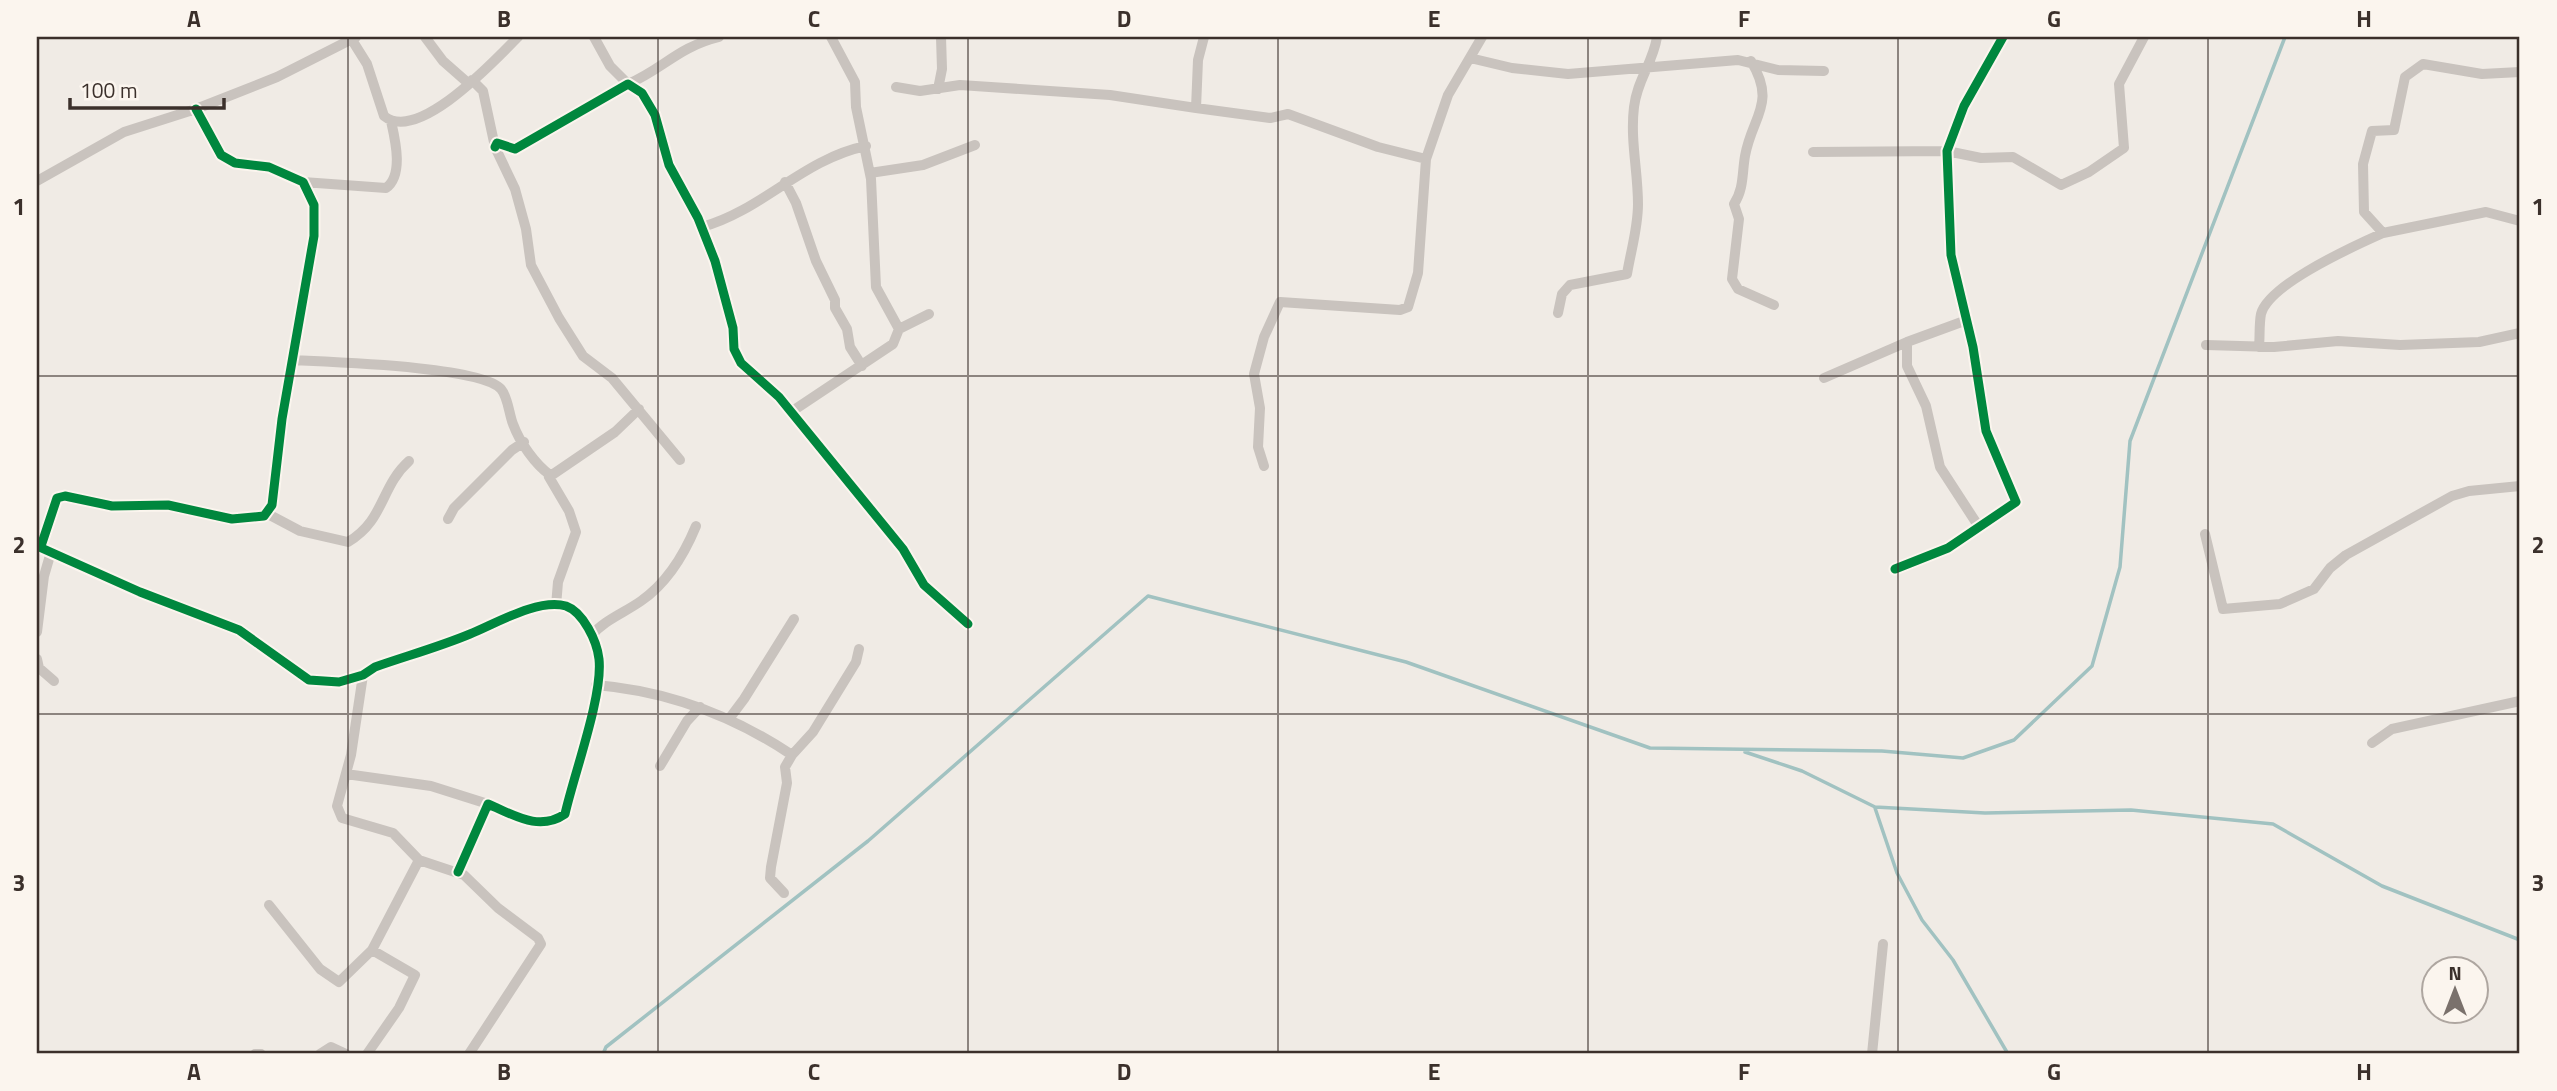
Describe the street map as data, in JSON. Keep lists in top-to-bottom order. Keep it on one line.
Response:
{"scale_bar":"100 m","north":"top","grid":{"columns":["A","B","C","D","E","F","G","H"],"rows":["1","2","3"]}}
